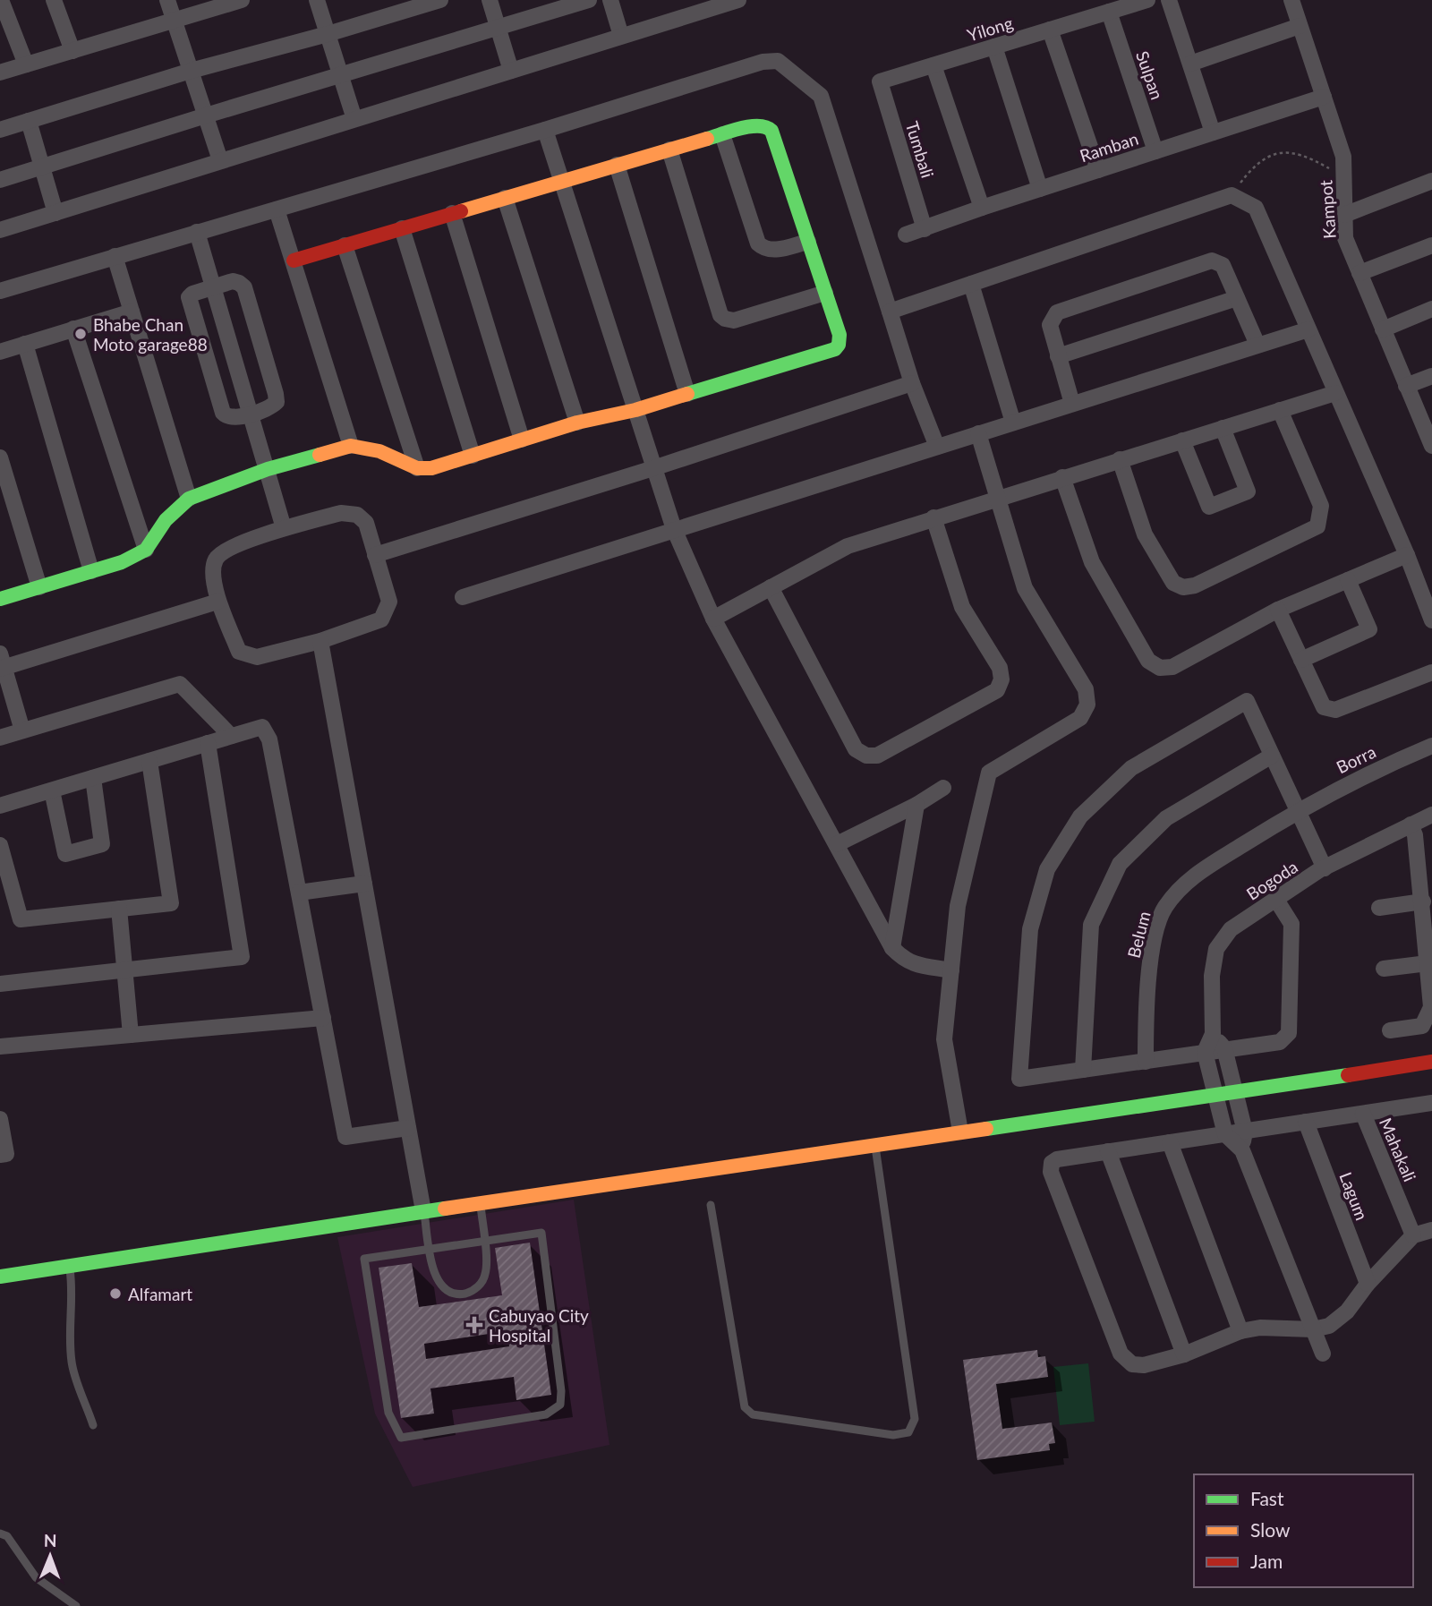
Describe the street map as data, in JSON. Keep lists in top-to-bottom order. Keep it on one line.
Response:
{"streets":{"street":["Yilong","Sulpan","Ramban","Tumbali","Kampot","Borra","Bogoda","Belum","Mahakali","Lagum"]},"crossings":[["Yilong","Sulpan"],["Yilong","Tumbali"],["Sulpan","Ramban"],["Ramban","Tumbali"],["Ramban","Kampot"],["Borra","Belum"]],"places":{"other":["Bhabe Chan Moto garage88","Alfamart"],"health":["Cabuyao City Hospital"]},"legend":["Fast","Slow","Jam"],"north":"top"}
